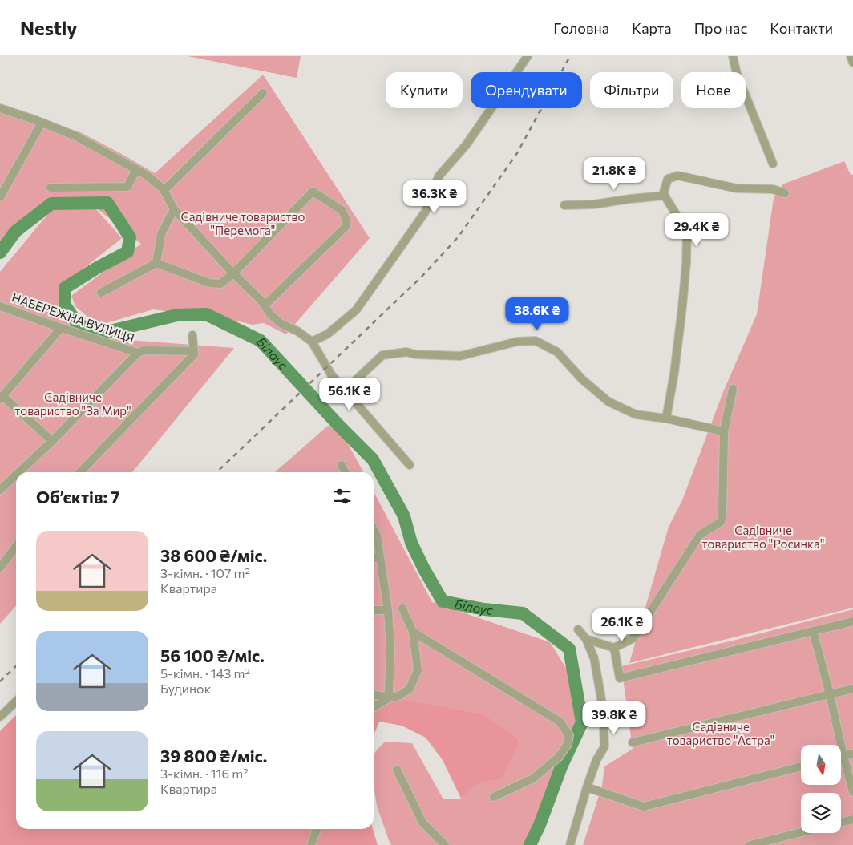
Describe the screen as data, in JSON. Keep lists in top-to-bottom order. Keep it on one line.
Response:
{"streets":{"street":["НАБЕРЕЖНА ВУЛИЦЯ"]},"water":["Білоус"],"parks":["Садівниче товариство \"Перемога\"","Садівниче товариство \"За Мир\"","Садівниче товариство \"Росинка\"","Садівниче товариство \"Астра\""],"north":"bottom","page":{"header":"Nestly","nav":["Головна","Карта","Про нас","Контакти"],"chip":["Купити","Орендувати","Фільтри","Нове"],"price":["21.8K ₴","36.3K ₴","29.4K ₴","38.6K ₴","56.1K ₴","26.1K ₴","39.8K ₴"],"heading":"Об’єктів: 7","list":[{"name":"38 600 ₴/міс.","note":"3-кімн. · 107 m² · Квартира"},{"name":"56 100 ₴/міс.","note":"5-кімн. · 143 m² · Будинок"},{"name":"39 800 ₴/міс.","note":"3-кімн. · 116 m² · Квартира"}]}}
